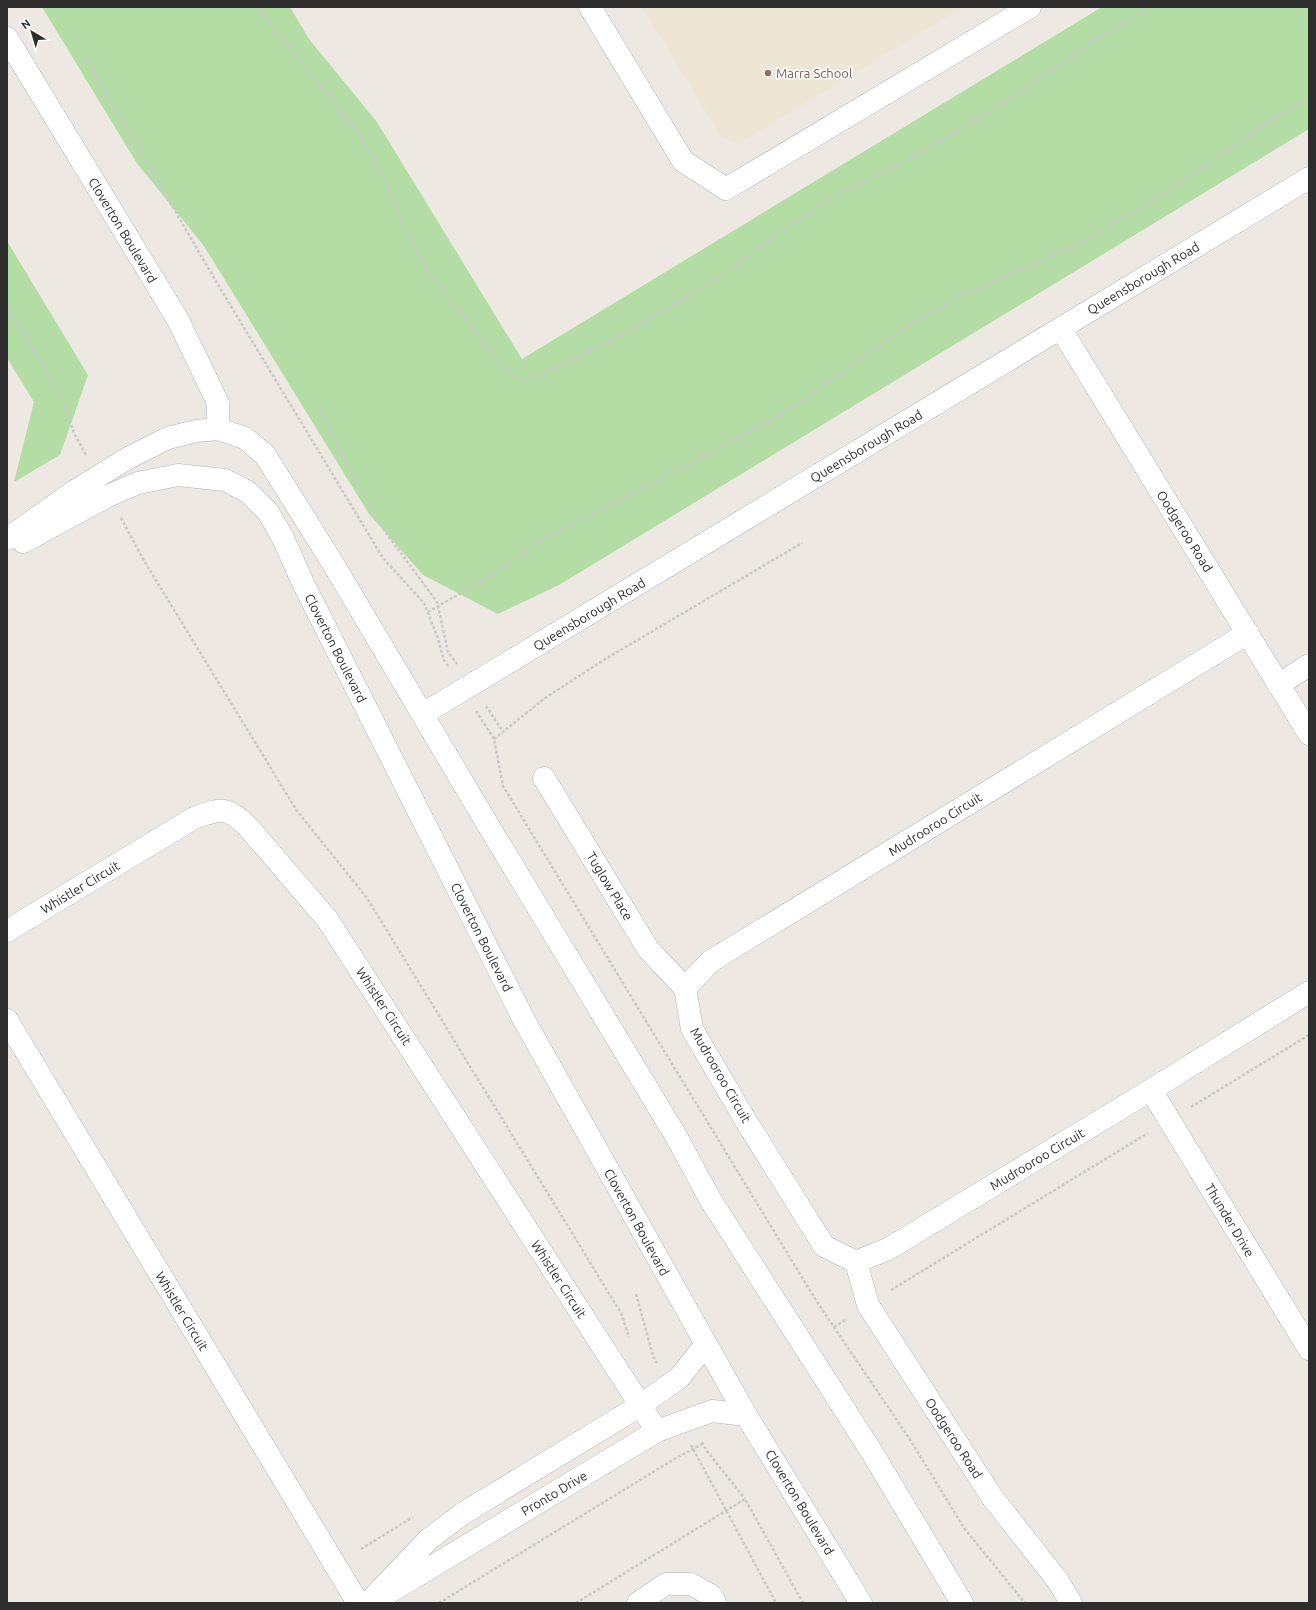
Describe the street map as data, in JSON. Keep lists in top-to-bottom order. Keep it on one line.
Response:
{"streets":{"street":["Cloverton Boulevard","Queensborough Road","Oodgeroo Road","Mudrooroo Circuit","Tuglow Place","Whistler Circuit","Thunder Drive","Pronto Drive"]},"crossings":[["Cloverton Boulevard","Pronto Drive"],["Queensborough Road","Oodgeroo Road"],["Oodgeroo Road","Mudrooroo Circuit"],["Mudrooroo Circuit","Tuglow Place"],["Mudrooroo Circuit","Thunder Drive"],["Whistler Circuit","Pronto Drive"]],"places":["Marra School"],"north":"top left"}
